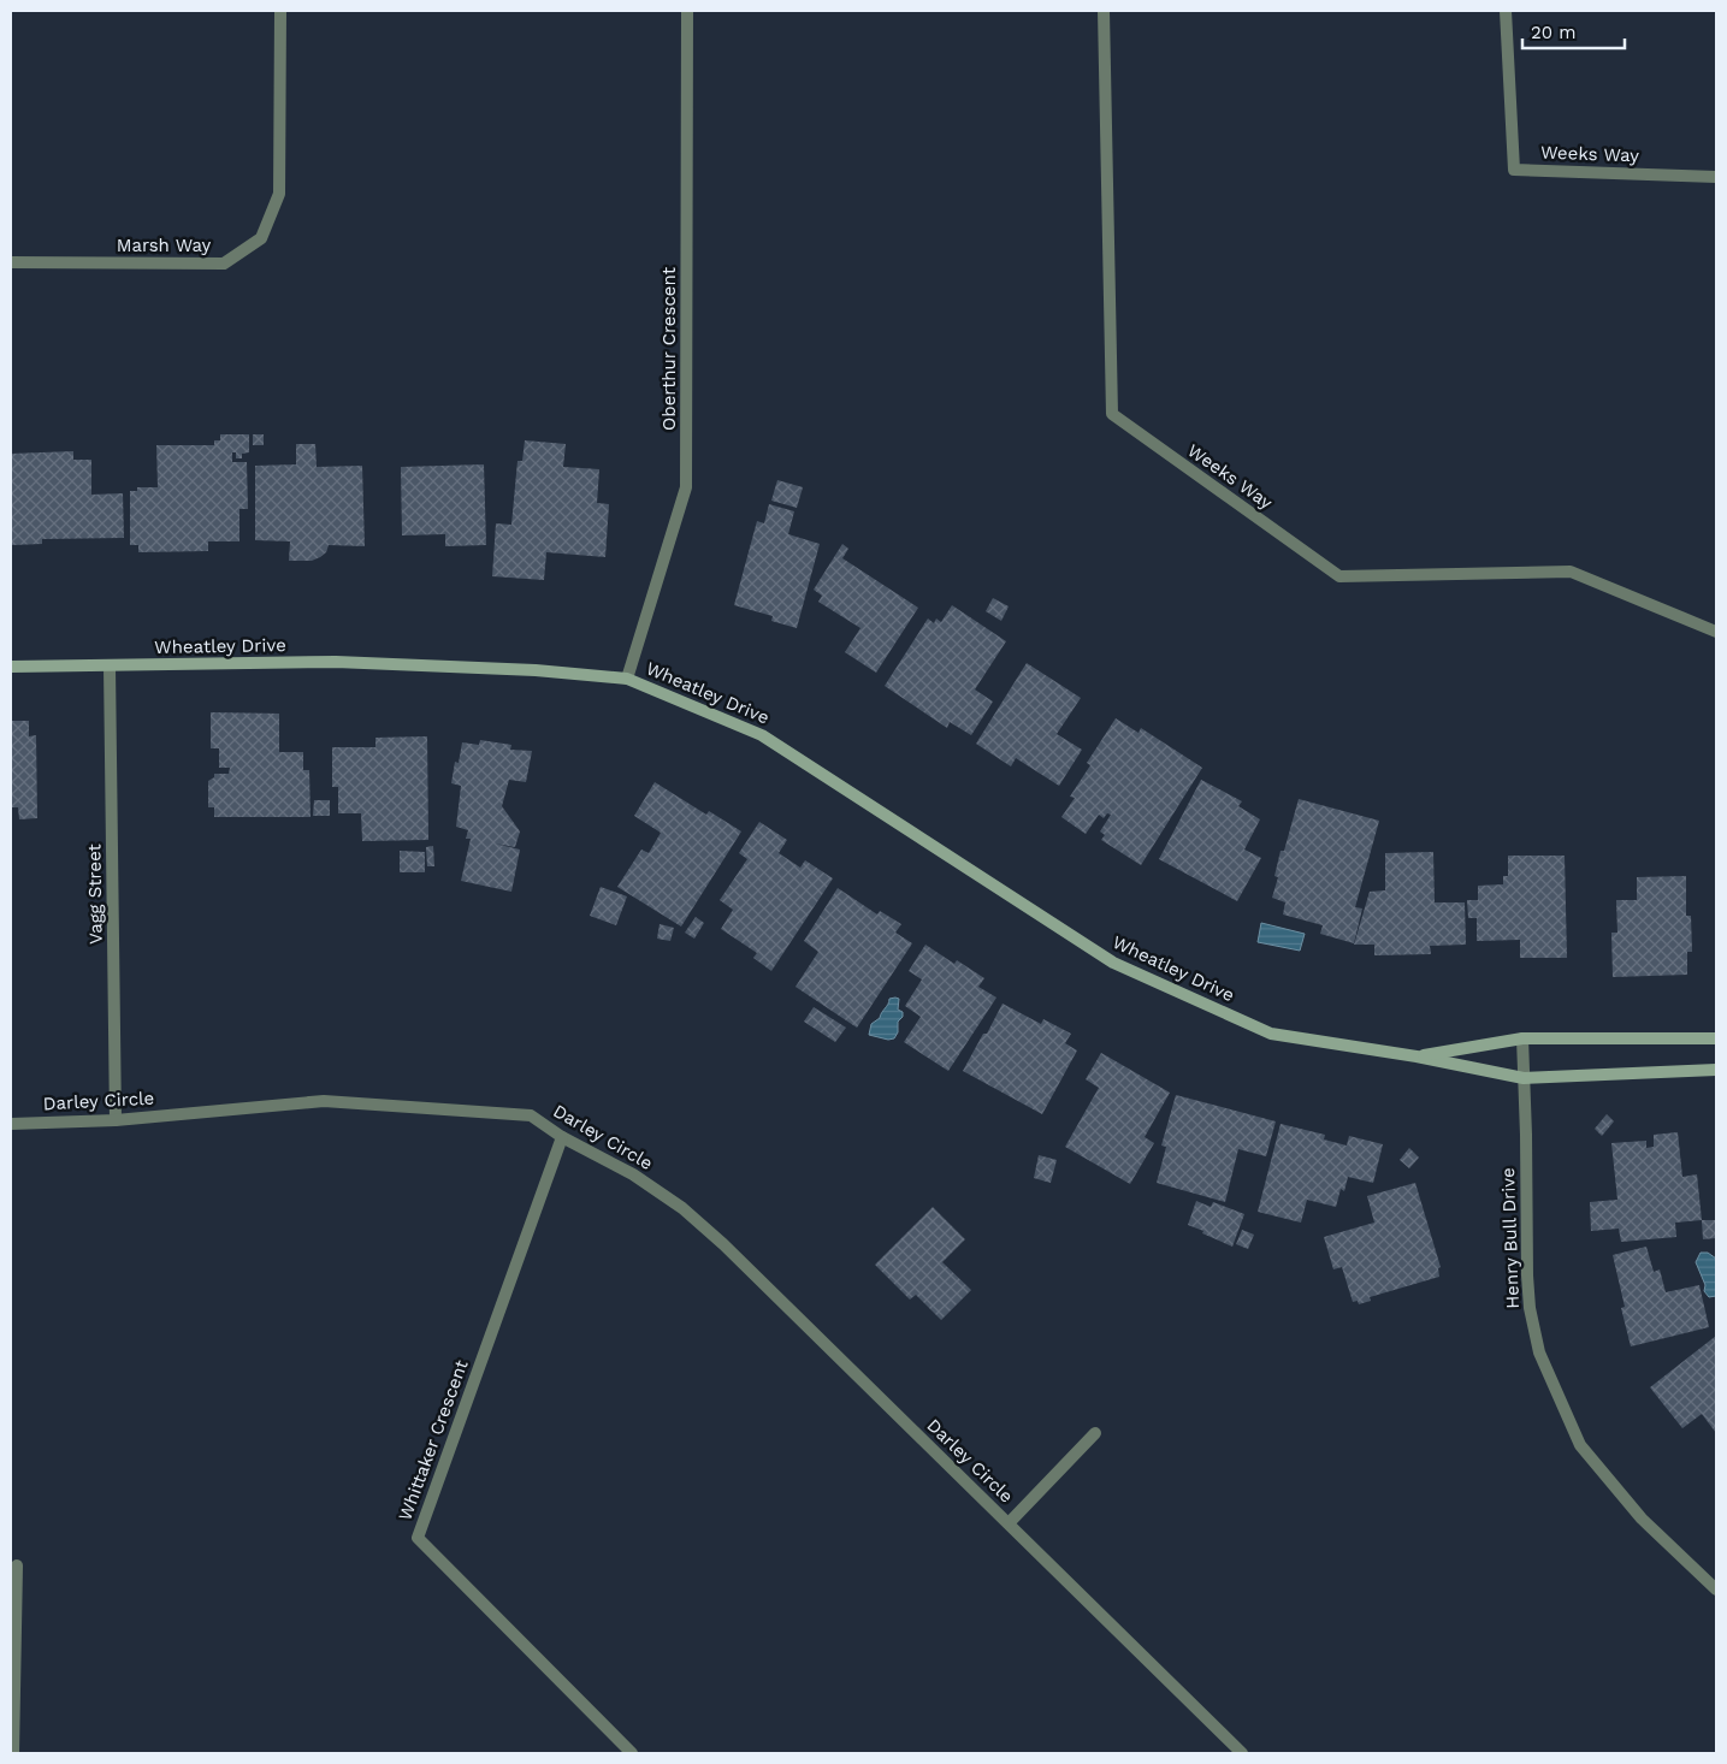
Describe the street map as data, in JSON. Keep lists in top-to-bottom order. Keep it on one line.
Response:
{"streets":{"street":["Weeks Way","Marsh Way","Oberthur Crescent","Wheatley Drive","Vagg Street","Darley Circle","Henry Bull Drive","Whittaker Crescent"]},"crossings":[["Oberthur Crescent","Wheatley Drive"],["Wheatley Drive","Vagg Street"],["Wheatley Drive","Henry Bull Drive"],["Vagg Street","Darley Circle"],["Darley Circle","Whittaker Crescent"]],"scale_bar":"20 m"}
